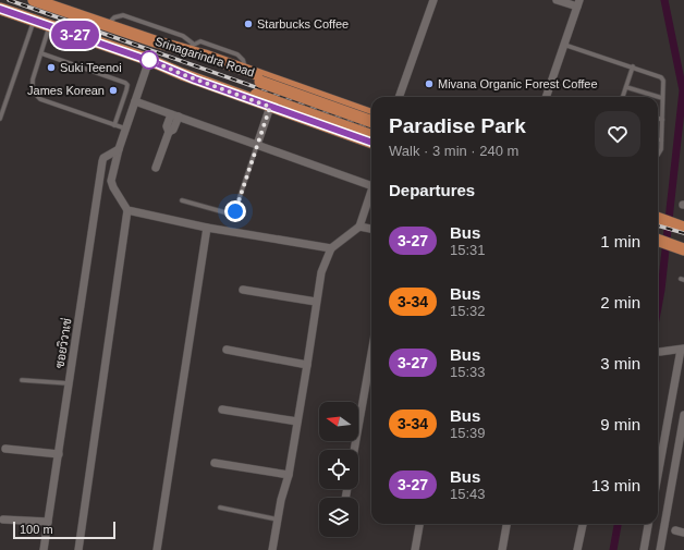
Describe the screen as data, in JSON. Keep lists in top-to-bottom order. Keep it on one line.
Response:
{"streets":{"main road":["Srinagarindra Road"],"street":["ซอยวิวาเช่"]},"places":["Starbucks Coffee","Suki Teenoi","Mivana Organic Forest Coffee","James Korean"],"lines":["bus line 3-27"],"scale_bar":"100 m","north":"left","page":{"on_map":"3-27","heading":[["Paradise Park","Walk · 3 min · 240 m"],"Departures"],"list":[{"mark":"3-27","name":"Bus","note":"15:31","value":"1 min"},{"mark":"3-34","name":"Bus","note":"15:32","value":"2 min"},{"mark":"3-27","name":"Bus","note":"15:33","value":"3 min"},{"mark":"3-34","name":"Bus","note":"15:39","value":"9 min"},{"mark":"3-27","name":"Bus","note":"15:43","value":"13 min"}],"scale":"100 m"}}
